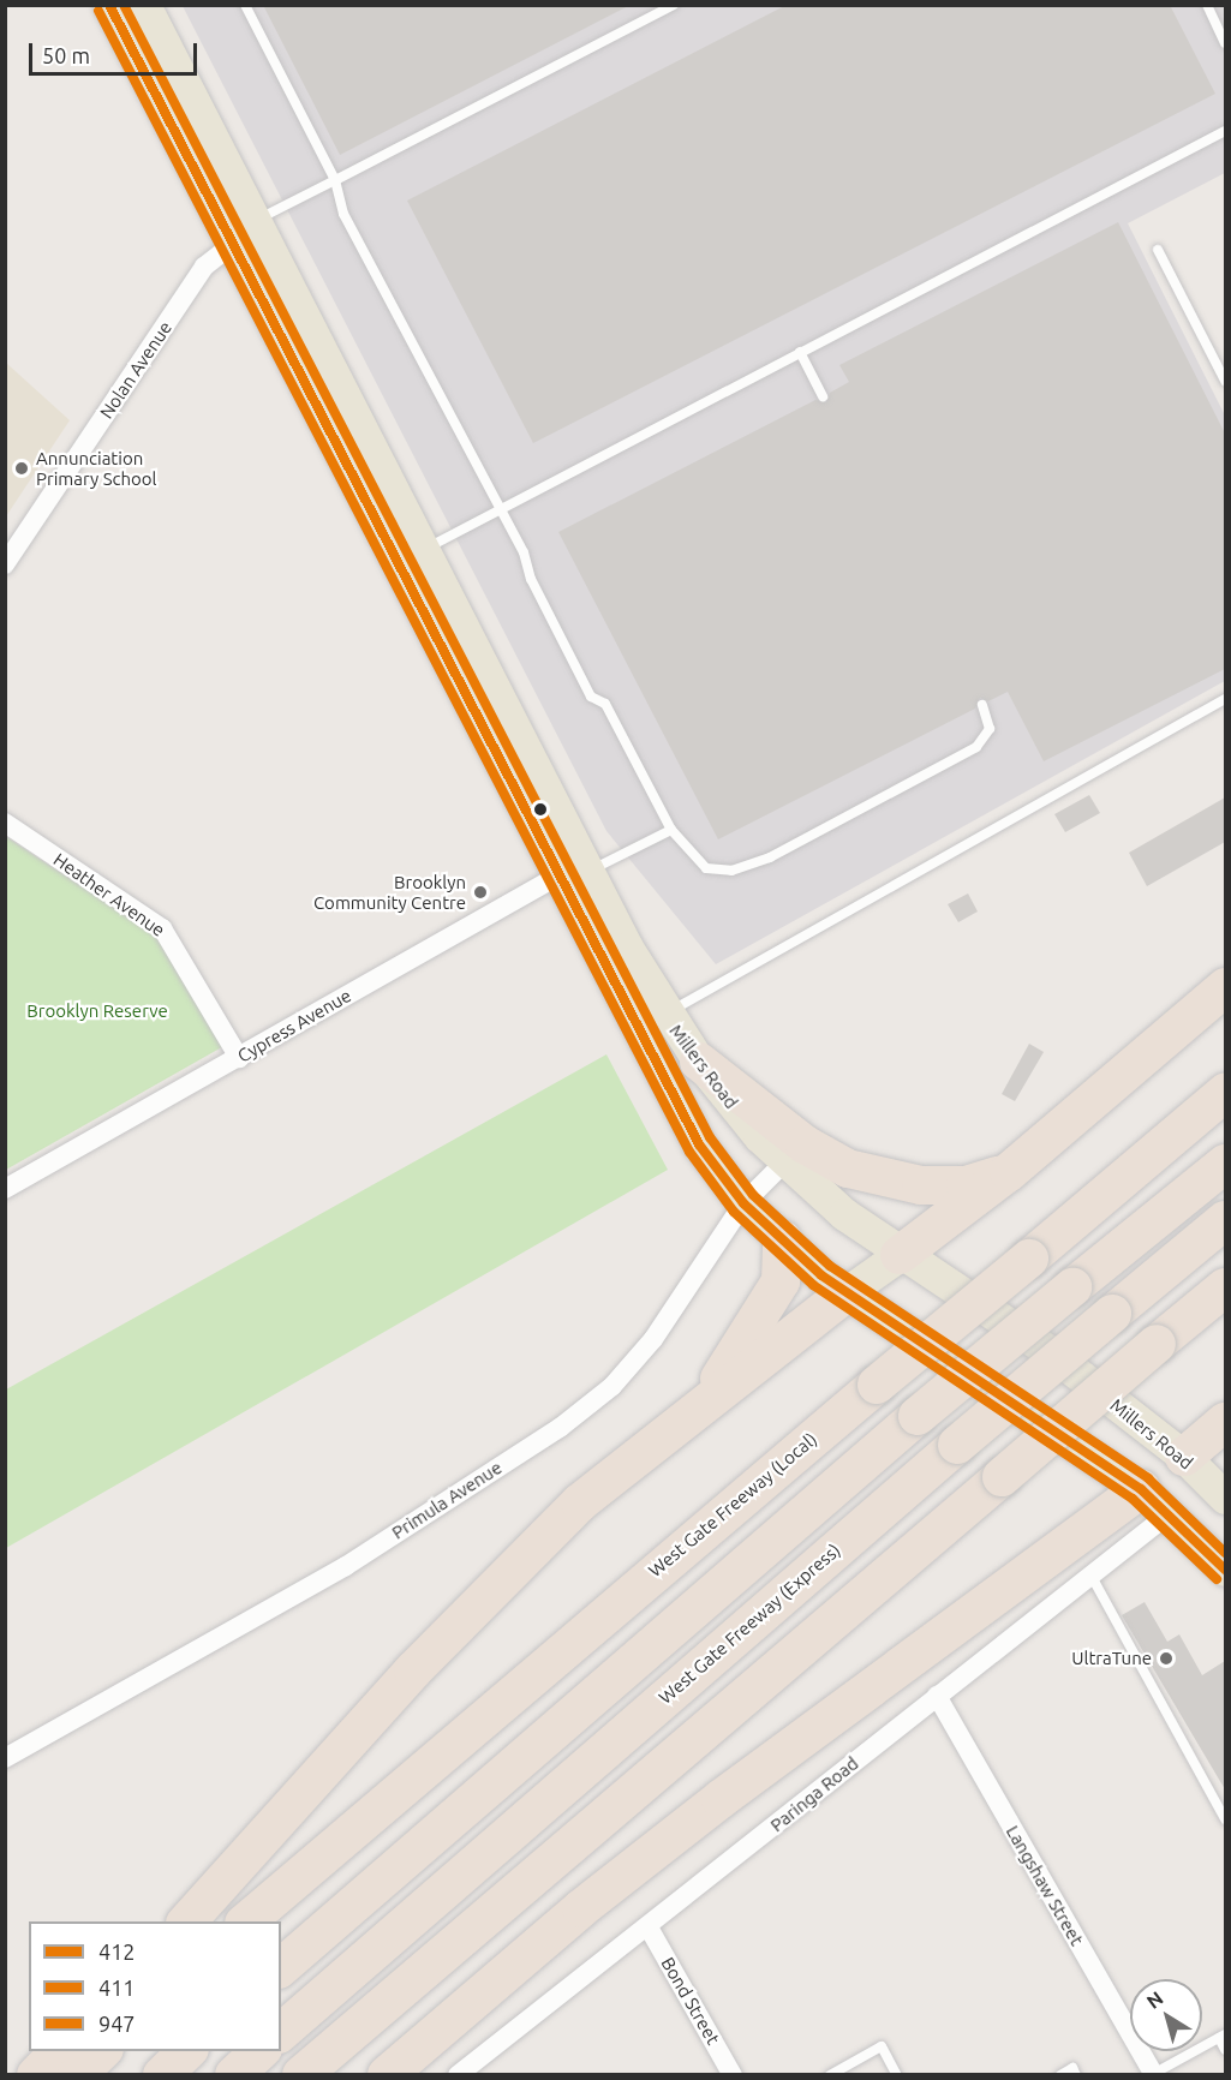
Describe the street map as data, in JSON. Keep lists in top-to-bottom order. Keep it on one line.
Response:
{"streets":{"highway":["West Gate Freeway (Local)","West Gate Freeway (Express)"],"main road":["Millers Road"],"street":["Nolan Avenue","Heather Avenue","Cypress Avenue","Primula Avenue","Paringa Road","Langshaw Street","Bond Street"]},"crossings":[["Nolan Avenue","Millers Road"],["Heather Avenue","Cypress Avenue"],["Cypress Avenue","Millers Road"],["Millers Road","Primula Avenue"],["Millers Road","Paringa Road"],["Paringa Road","Langshaw Street"],["Paringa Road","Bond Street"]],"parks":["Brooklyn Reserve"],"places":["Annunciation Primary School","Brooklyn Community Centre","UltraTune"],"lines":["transit line 412","transit line 947","transit line 411"],"legend":["412","411","947"],"scale_bar":"50 m","north":"top left"}
